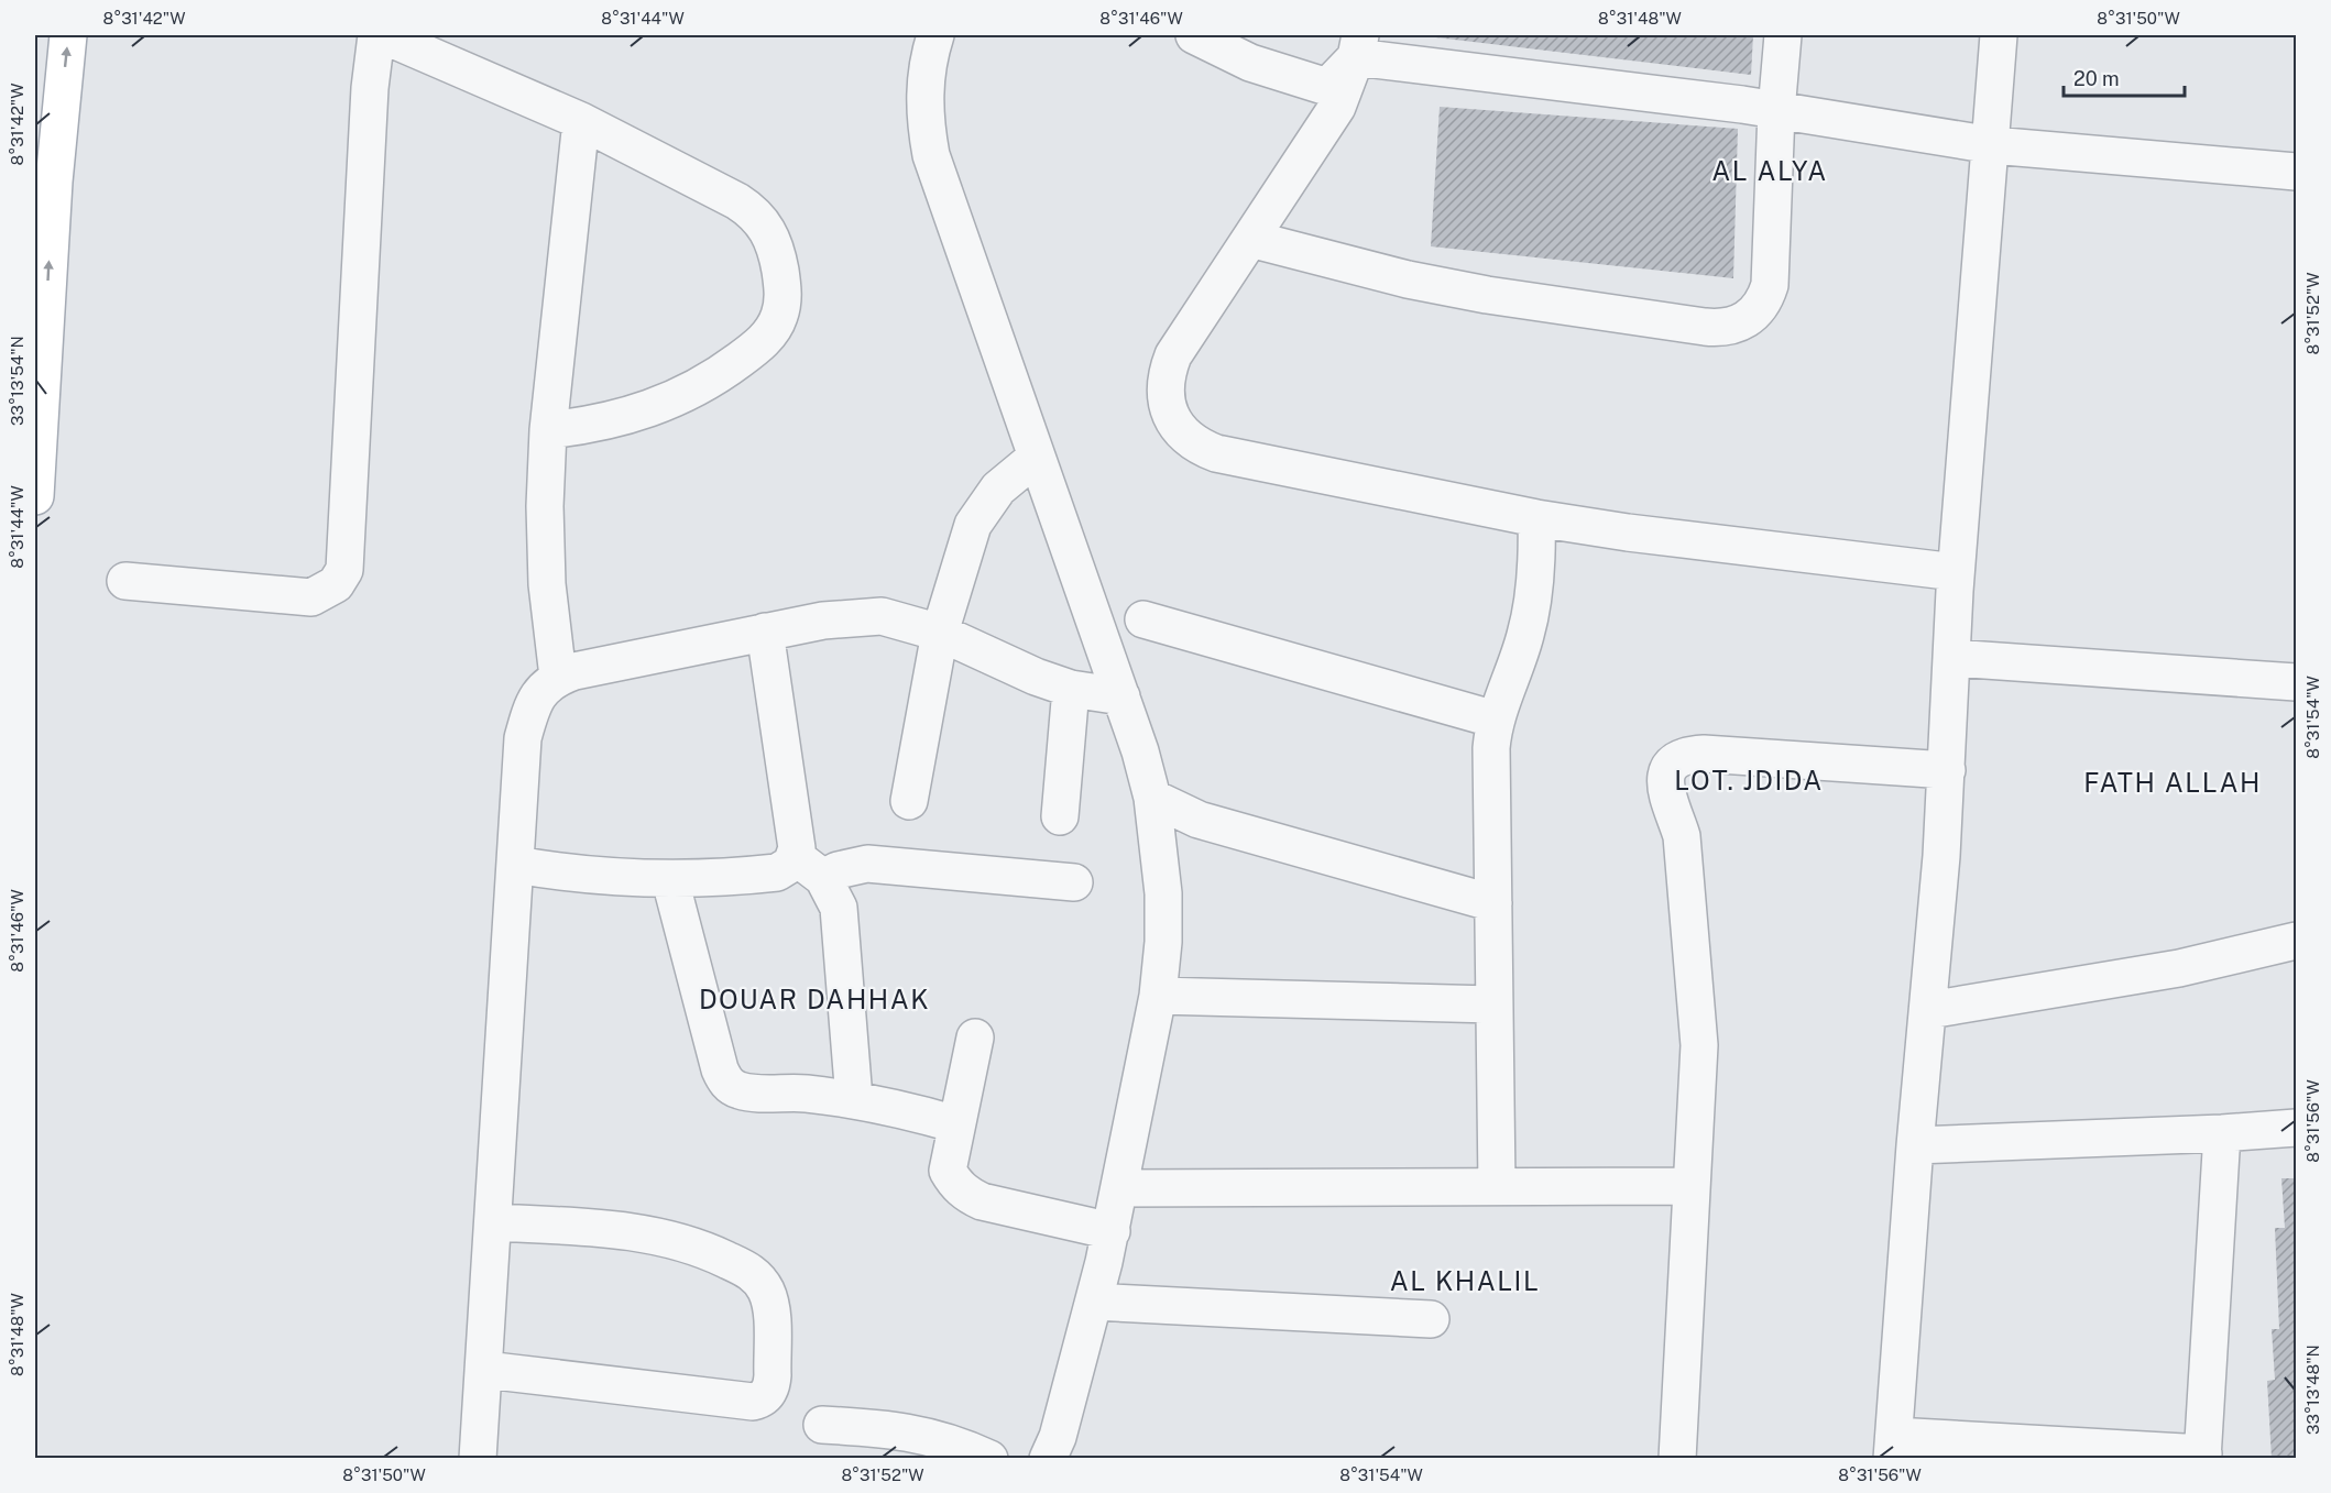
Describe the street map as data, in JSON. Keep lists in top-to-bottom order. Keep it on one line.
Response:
{"districts":["AL ALYA","LOT. JDIDA","FATH ALLAH","DOUAR DAHHAK","AL KHALIL"],"scale_bar":"20 m","coordinates":["8°31'42\"W","8°31'44\"W","8°31'46\"W","8°31'48\"W","8°31'50\"W","8°31'52\"W","33°13'54\"N","8°31'54\"W","8°31'56\"W","33°13'48\"N"]}
